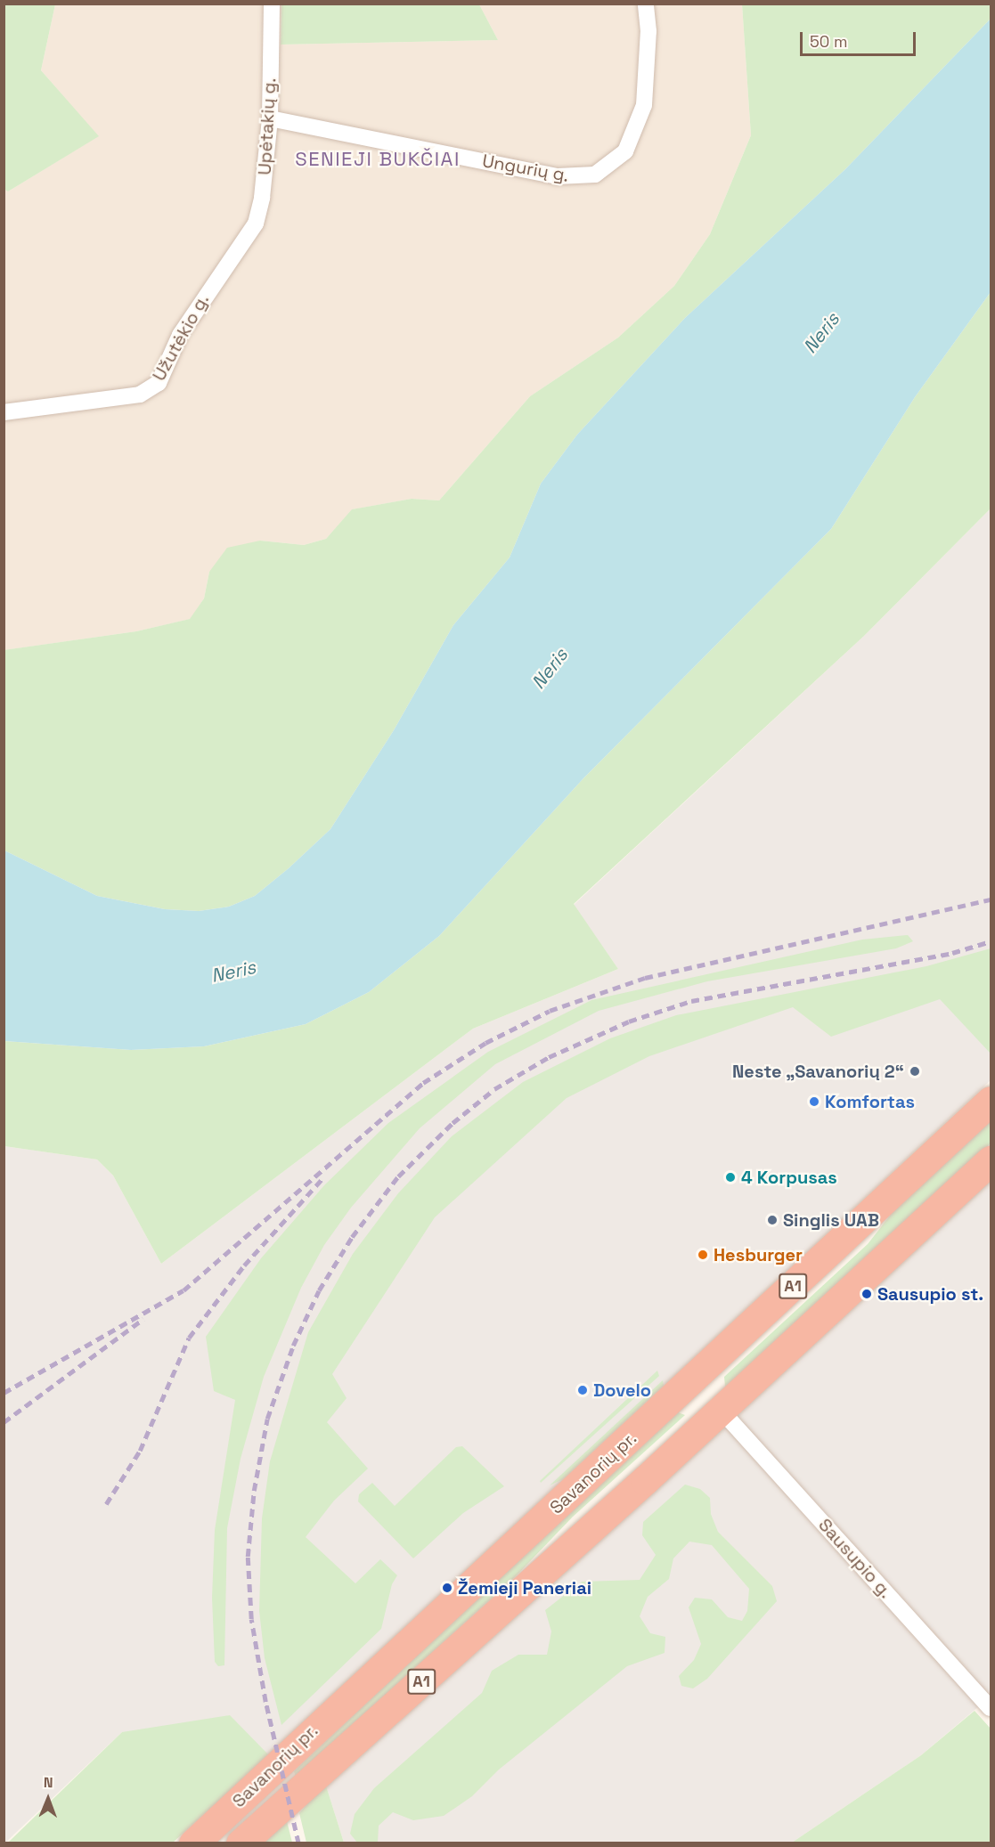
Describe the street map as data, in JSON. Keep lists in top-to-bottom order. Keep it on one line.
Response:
{"streets":{"highway":["A1","Savanorių pr."],"street":["Upėtakių g.","Ungurių g.","Užutėkio g.","Sausupio g."]},"crossings":[["Upėtakių g.","Ungurių g."],["Upėtakių g.","Užutėkio g."],["Savanorių pr.","Sausupio g."]],"districts":["SENIEJI BUKČIAI"],"water":["Neris"],"places":["Neste „Savanorių 2“","Komfortas","4 Korpusas","Singlis UAB","Hesburger","Sausupio st.","Dovelo","Žemieji Paneriai"],"scale_bar":"50 m","north":"top"}
